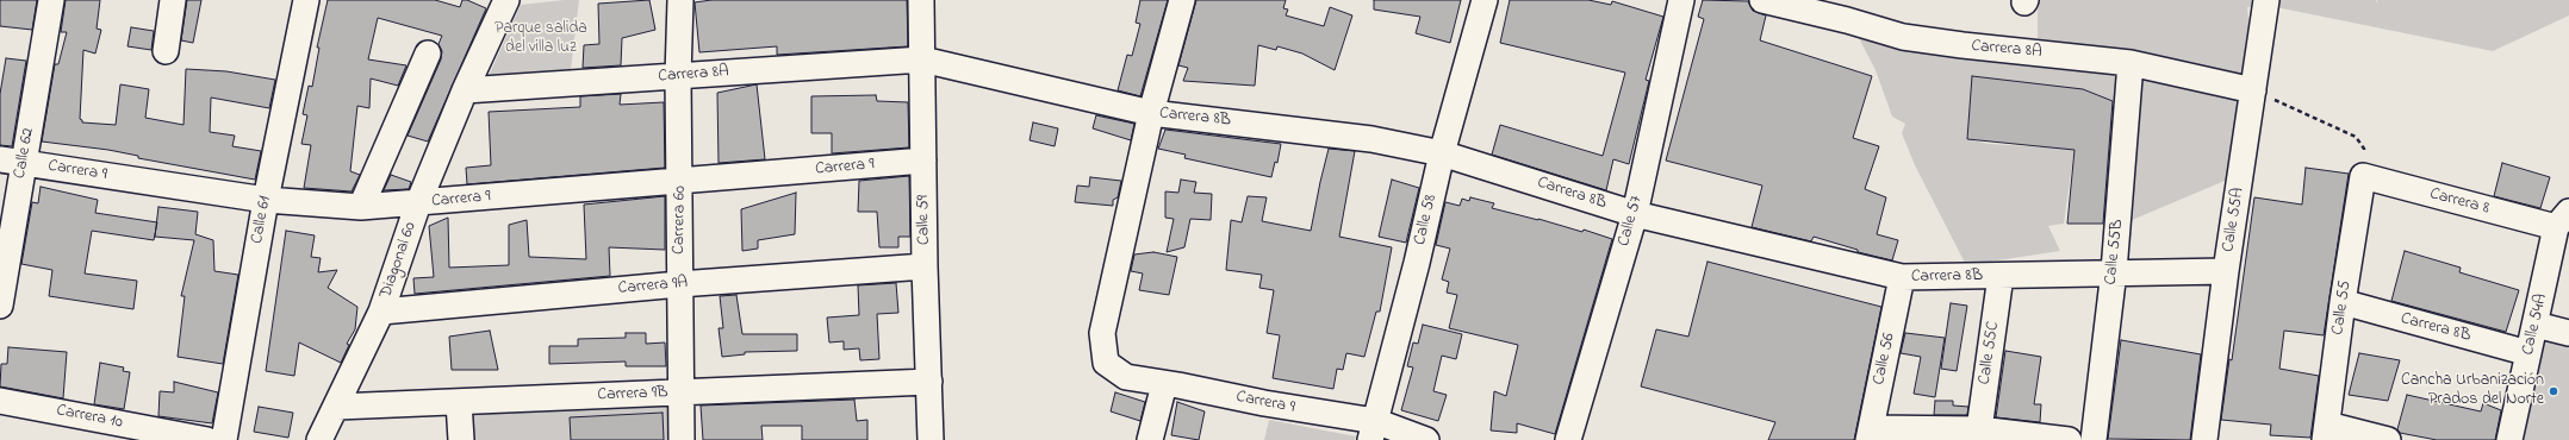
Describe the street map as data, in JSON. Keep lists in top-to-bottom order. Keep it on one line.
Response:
{"streets":{"street":["Carrera 8A","Carrera 8B","Calle 62","Carrera 9","Carrera 8","Calle 61","Carrera 60","Calle 59","Calle 58","Calle 55A","Calle 57","Calle 55B","Diagonal 60","Carrera 9A","Calle 55","Calle 54A","Calle 55C","Calle 56","Carrera 9B","Carrera 10"]},"crossings":[["Carrera 8A","Carrera 8B"],["Carrera 8A","Carrera 60"],["Carrera 8A","Calle 59"],["Carrera 8A","Calle 55A"],["Carrera 8A","Calle 55B"],["Carrera 8A","Diagonal 60"],["Carrera 8B","Carrera 9"],["Carrera 8B","Calle 59"],["Carrera 8B","Calle 58"],["Carrera 8B","Calle 55A"],["Carrera 8B","Calle 57"],["Carrera 8B","Calle 55B"],["Carrera 8B","Calle 55"],["Carrera 8B","Calle 54A"],["Carrera 8B","Calle 55C"],["Carrera 8B","Calle 56"],["Calle 62","Carrera 9"],["Carrera 9","Calle 61"],["Carrera 9","Carrera 60"],["Carrera 9","Calle 59"],["Carrera 9","Calle 58"],["Carrera 9","Diagonal 60"],["Carrera 8","Calle 55"],["Carrera 8","Calle 54A"],["Carrera 60","Carrera 9A"],["Carrera 60","Carrera 9B"],["Calle 59","Carrera 9A"],["Calle 59","Carrera 9B"],["Diagonal 60","Carrera 9A"],["Diagonal 60","Carrera 9B"]],"parks":["Parque salida del villa luz"],"places":["Cancha Urbanización Prados del Norte"]}
